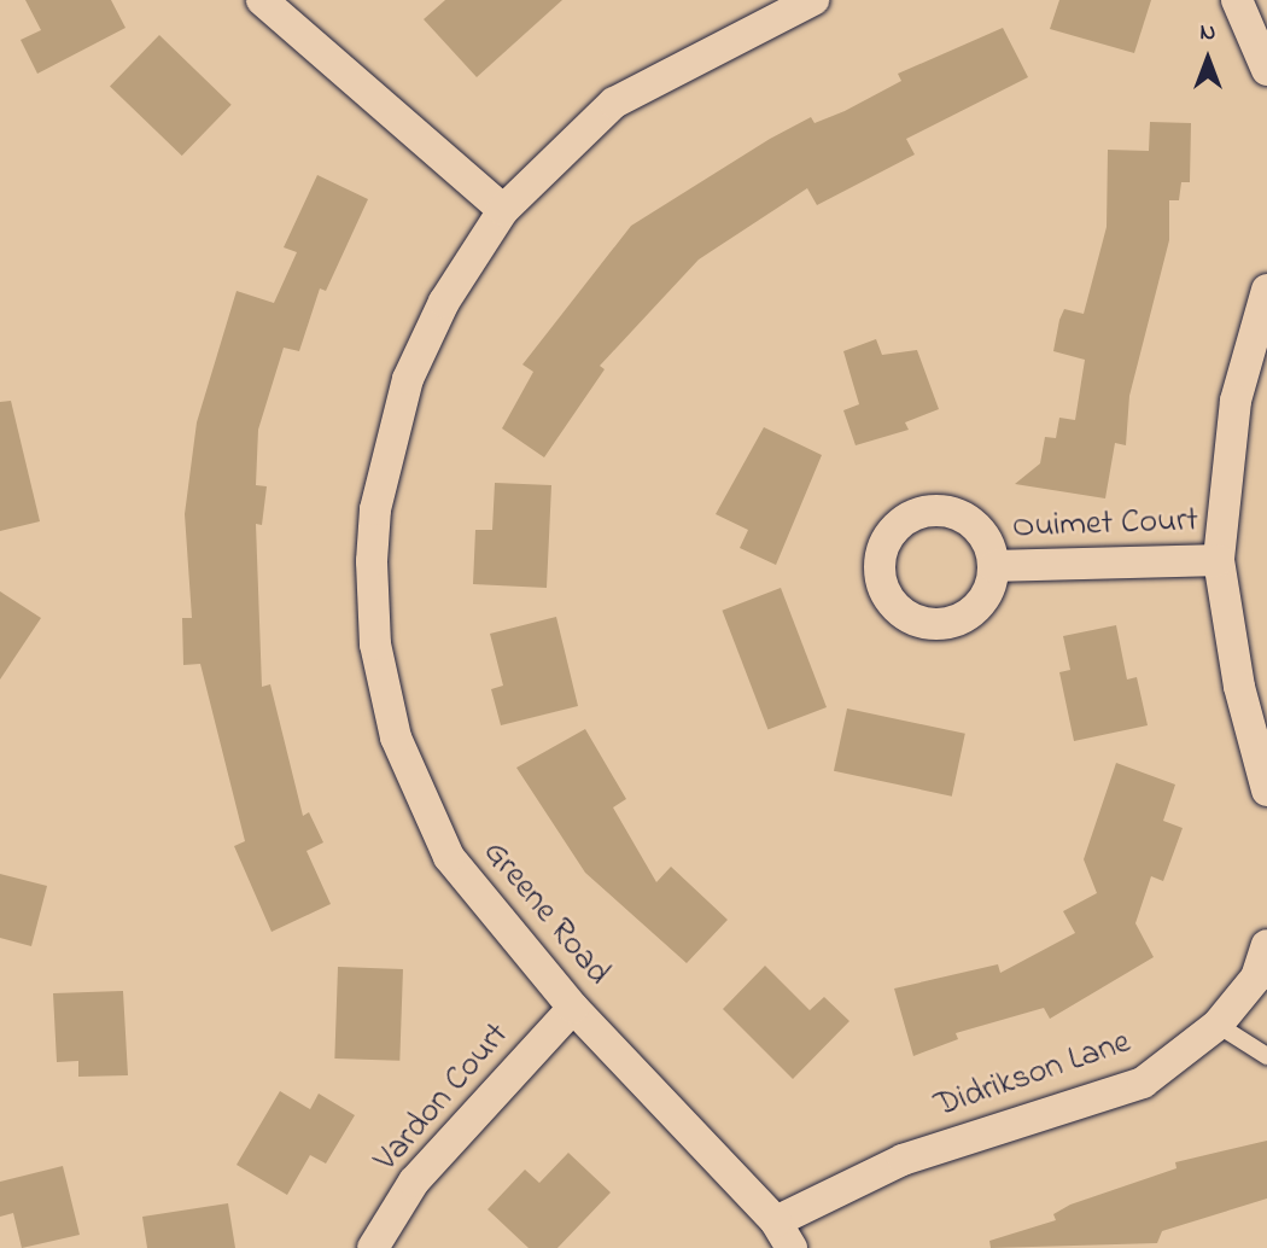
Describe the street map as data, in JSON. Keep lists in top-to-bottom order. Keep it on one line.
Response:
{"streets":{"street":["Ouimet Court","Greene Road","Didrikson Lane","Vardon Court"]},"crossings":[["Greene Road","Didrikson Lane"],["Greene Road","Vardon Court"]],"north":"top"}
